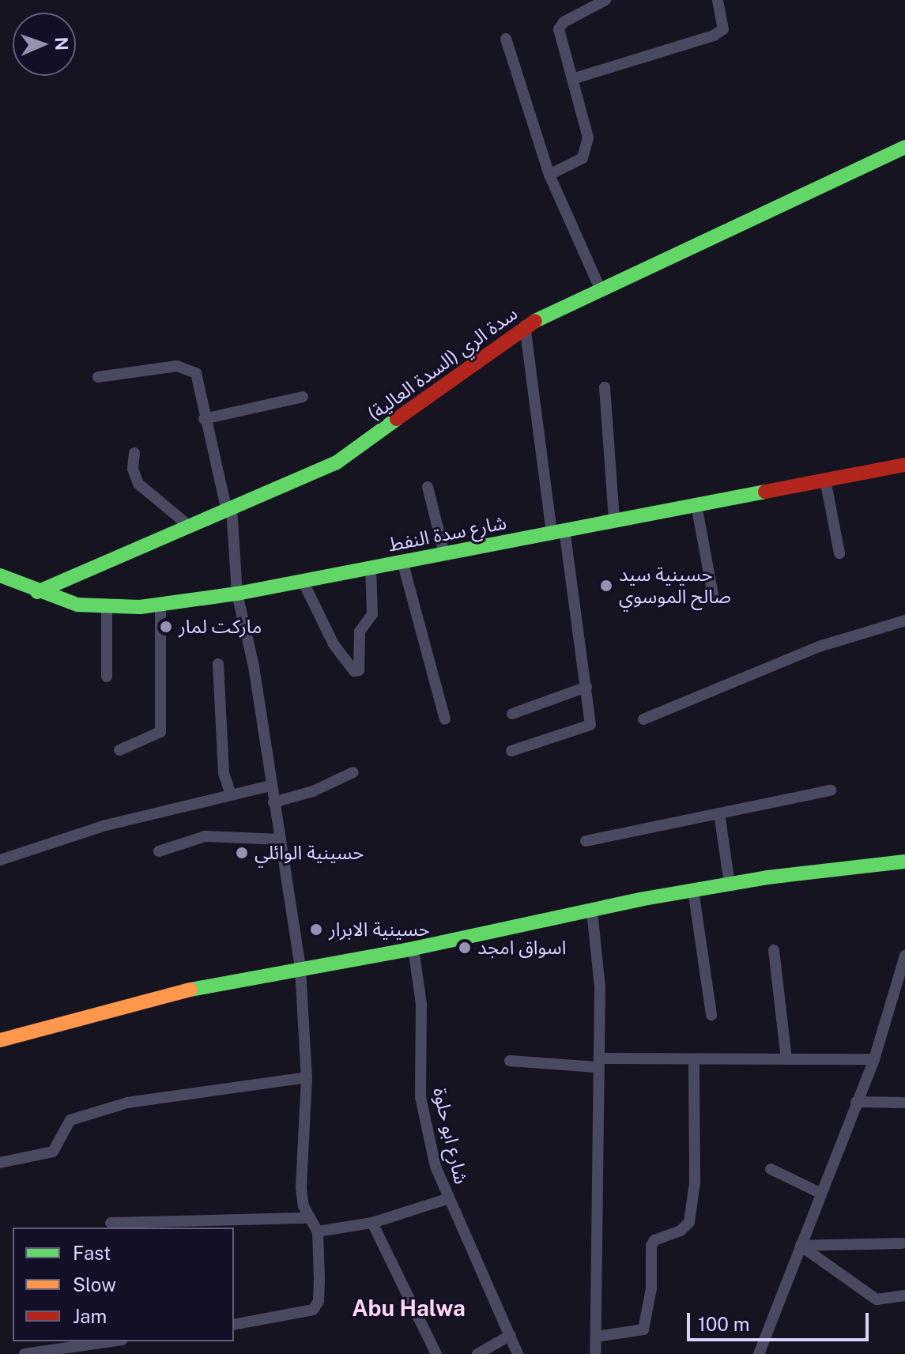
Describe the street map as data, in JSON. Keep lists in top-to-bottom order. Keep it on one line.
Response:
{"streets":{"street":["سدة الري (السدة العالية)","شارع سدة النفط","شارع ابو حلوة"]},"crossings":[["سدة الري (السدة العالية)","شارع سدة النفط"]],"districts":["Abu Halwa"],"places":["حسينية سيد صالح الموسوي","ماركت لمار","حسينية الوائلي","حسينية الابرار","اسواق امجد"],"legend":["Fast","Slow","Jam"],"scale_bar":"100 m","north":"right"}
